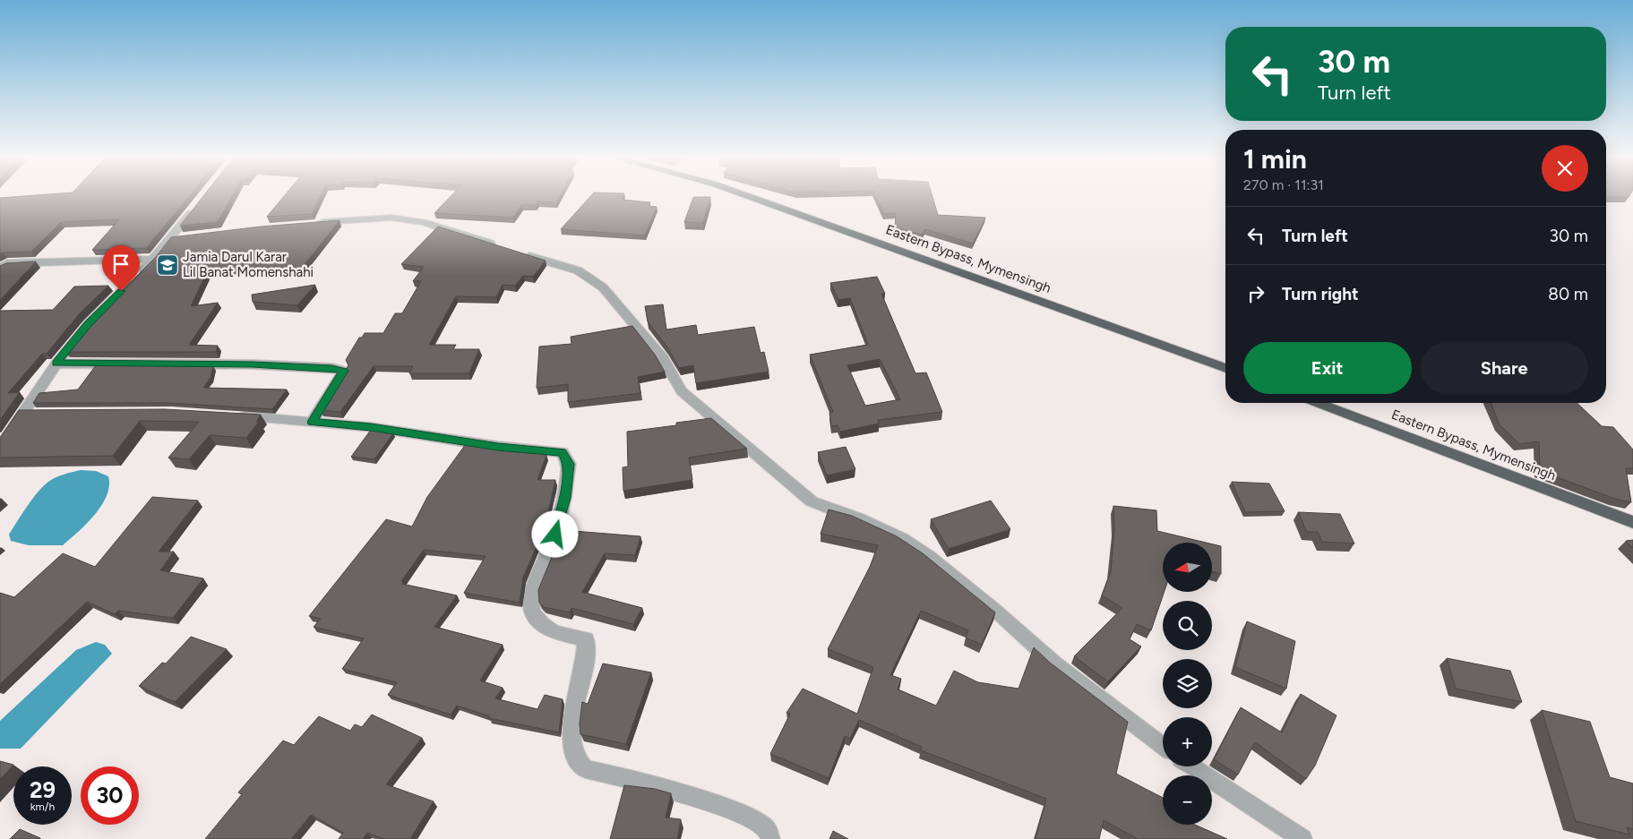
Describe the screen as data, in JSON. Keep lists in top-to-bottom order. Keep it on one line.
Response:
{"streets":{"highway":["Eastern Bypass, Mymensingh"]},"places":{"school or university":["Jamia Darul Karar Lil Banat Momenshahi"]},"north":"left","page":{"turn":["30 m","Turn left"],"heading":["1 min","270 m · 11:31"],"list":[{"name":"Turn left","value":"30 m"},{"name":"Turn right","value":"80 m"}],"buttons":["Exit","Share"],"map_buttons":["+","−"],"speed":"29 km/h","limit":"30"}}
